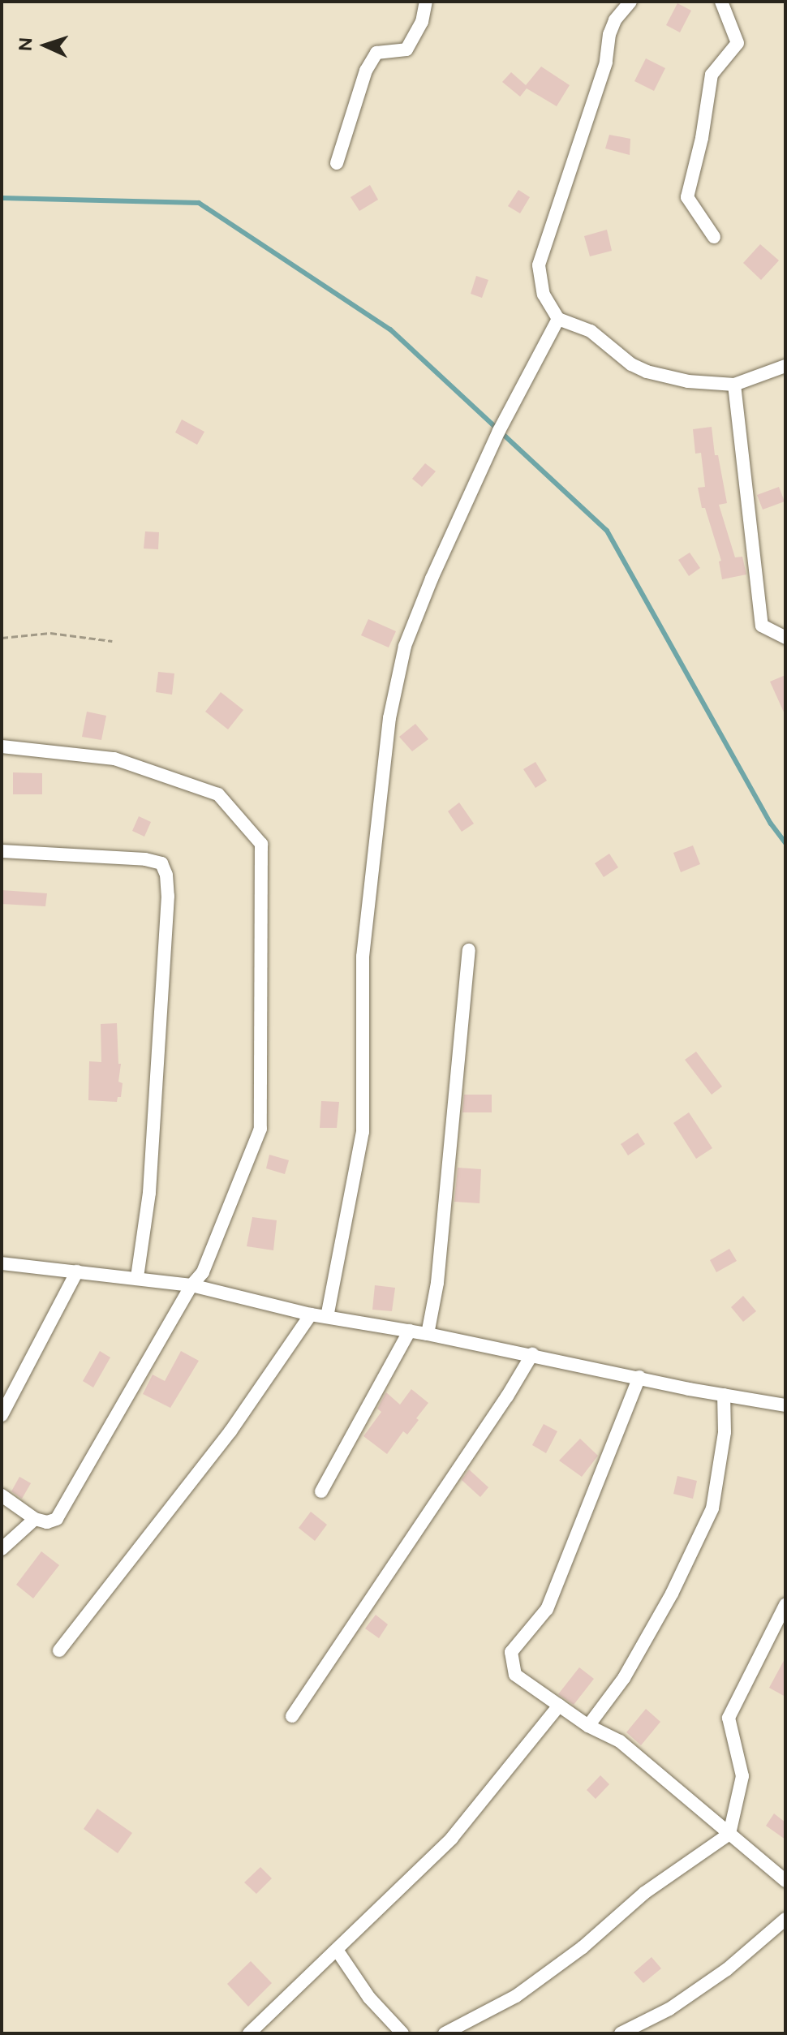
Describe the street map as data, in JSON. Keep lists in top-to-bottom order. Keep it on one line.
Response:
{"north":"left"}
